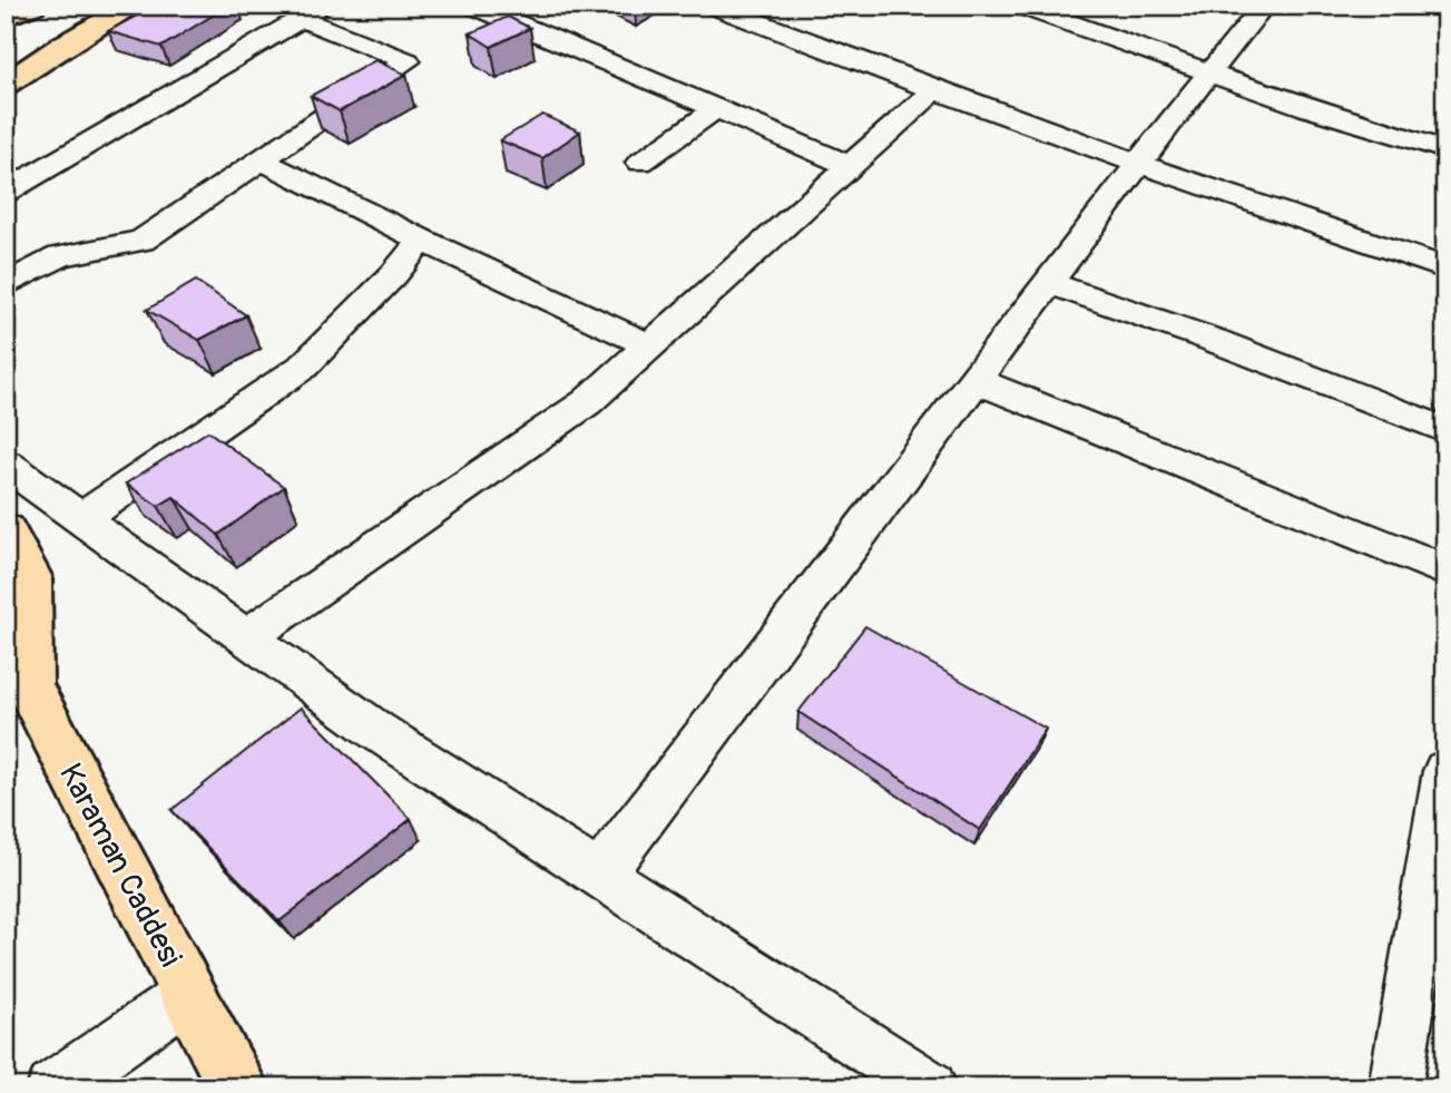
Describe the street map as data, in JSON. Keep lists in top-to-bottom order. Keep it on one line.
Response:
{"streets":{"main road":["Karaman Caddesi"]}}
